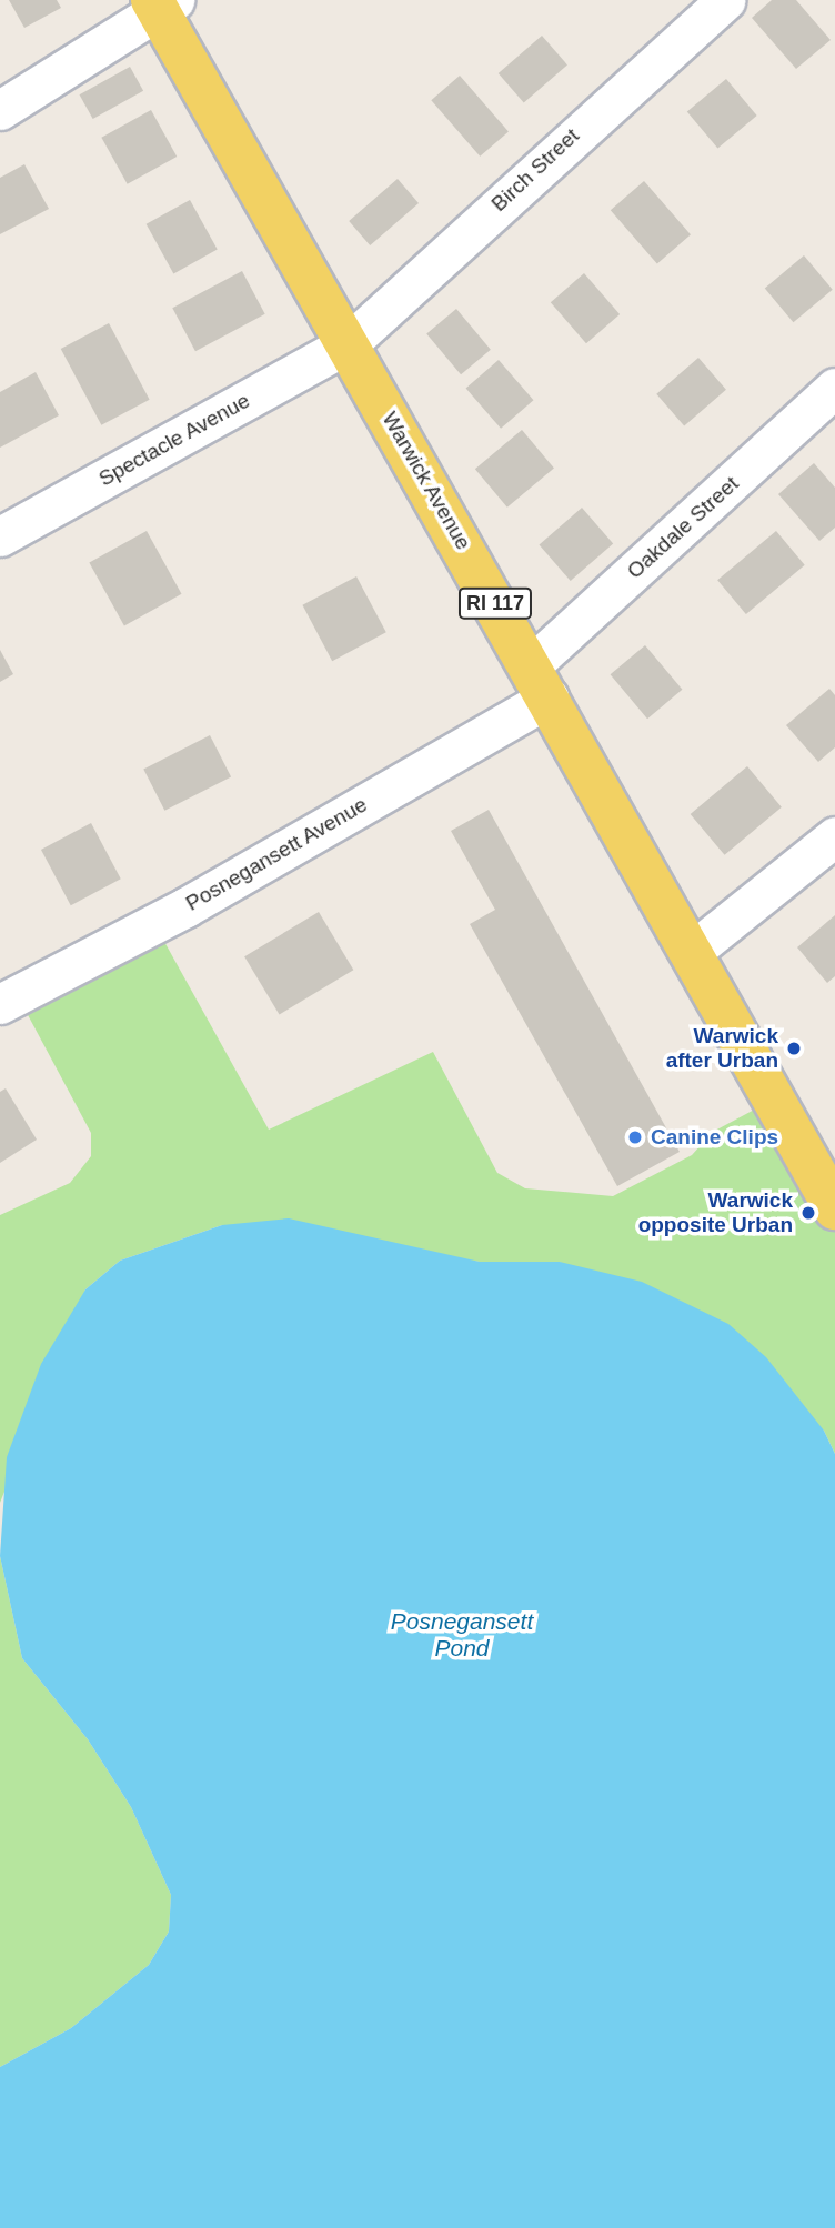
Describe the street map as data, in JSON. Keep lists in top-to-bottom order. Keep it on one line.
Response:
{"streets":{"main road":["Warwick Avenue","RI 117"],"street":["Birch Street","Spectacle Avenue","Oakdale Street","Posnegansett Avenue"]},"crossings":[["Birch Street","Spectacle Avenue"],["Birch Street","Warwick Avenue"],["Spectacle Avenue","Warwick Avenue"],["Warwick Avenue","Oakdale Street"],["Warwick Avenue","Posnegansett Avenue"],["Oakdale Street","Posnegansett Avenue"]],"water":["Posnegansett Pond"],"places":["Warwick after Urban","Canine Clips","Warwick opposite Urban"]}
